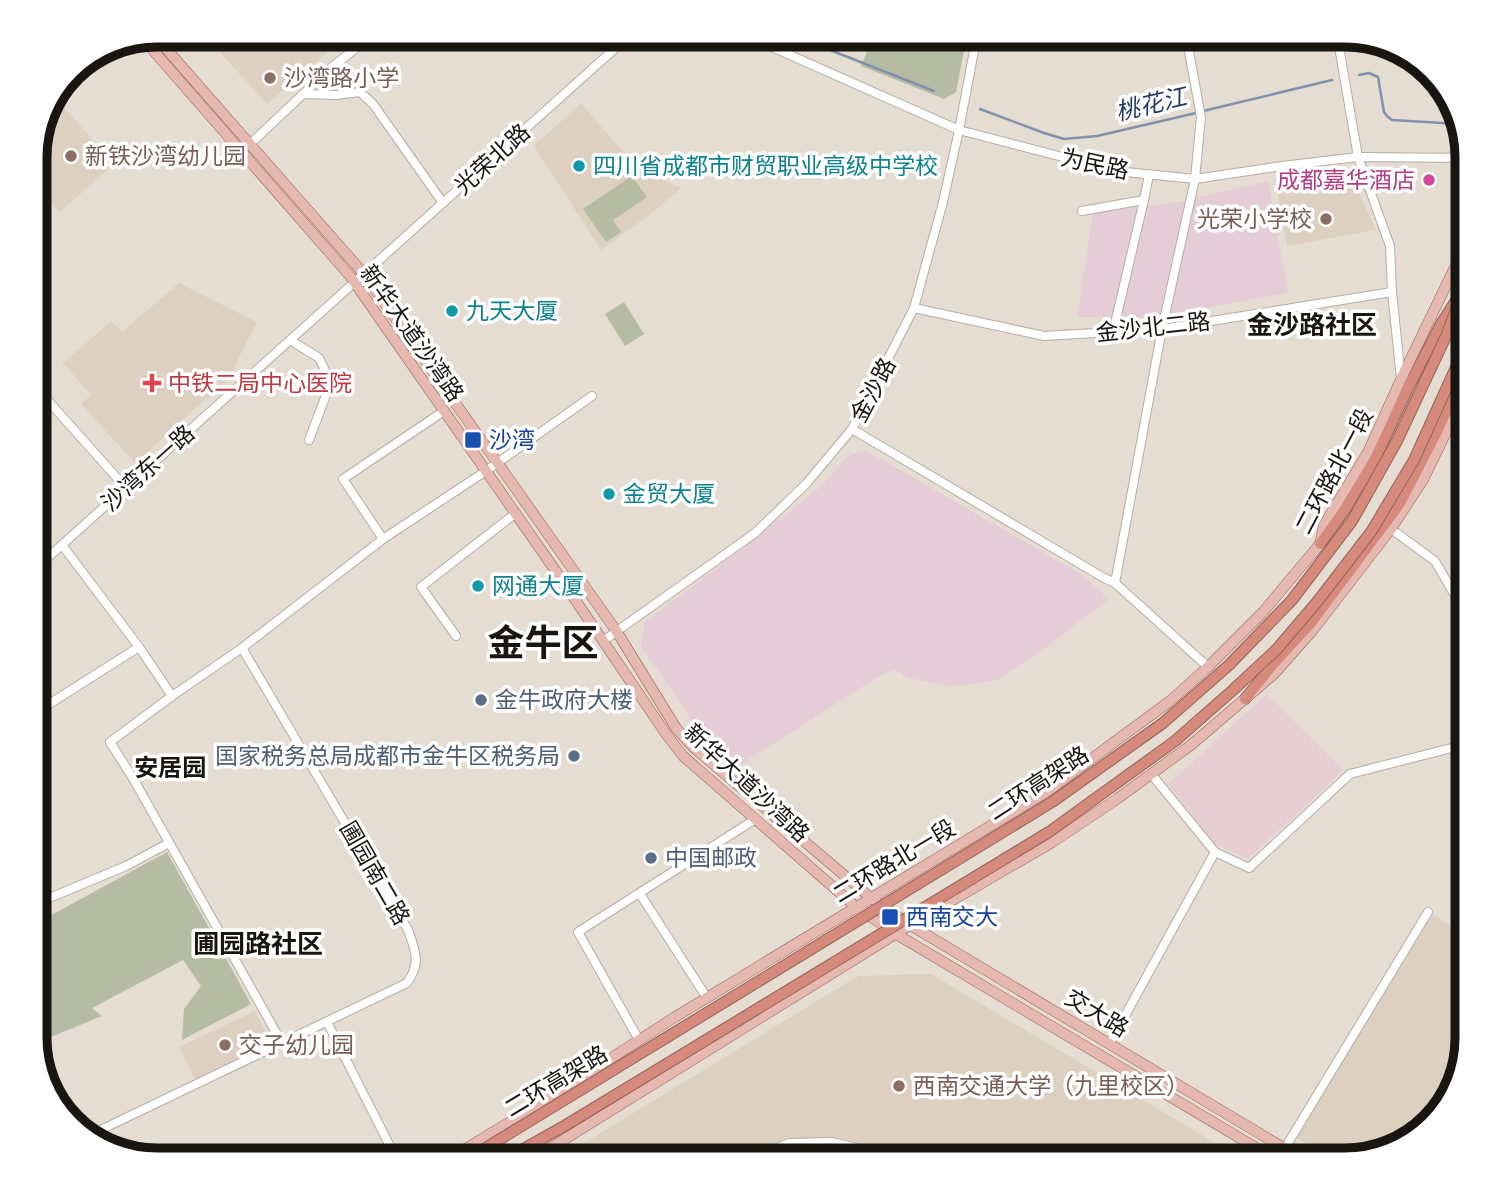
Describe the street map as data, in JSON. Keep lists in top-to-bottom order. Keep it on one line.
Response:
{"streets":{"highway":["二环高架路"],"main road":["新华大道沙湾路","二环路北一段","交大路"],"street":["光荣北路","为民路","金沙北二路","金沙路","沙湾东一路","圃园南二路"]},"crossings":[["光荣北路","新华大道沙湾路"],["光荣北路","沙湾东一路"],["为民路","金沙路"],["金沙北二路","金沙路"],["新华大道沙湾路","金沙路"],["新华大道沙湾路","沙湾东一路"],["新华大道沙湾路","二环路北一段"],["新华大道沙湾路","交大路"],["二环路北一段","交大路"]],"districts":["金沙路社区","金牛区","安居园","圃园路社区"],"water":["桃花江"],"places":{"other":["沙湾路小学","新铁沙湾幼儿园","四川省成都市财贸职业高级中学校","成都嘉华酒店","光荣小学校","九天大厦","金贸大厦","网通大厦","金牛政府大楼","国家税务总局成都市金牛区税务局","中国邮政","交子幼儿园","西南交通大学（九里校区）"],"health":["中铁二局中心医院"],"transit":["沙湾","西南交大"]}}
